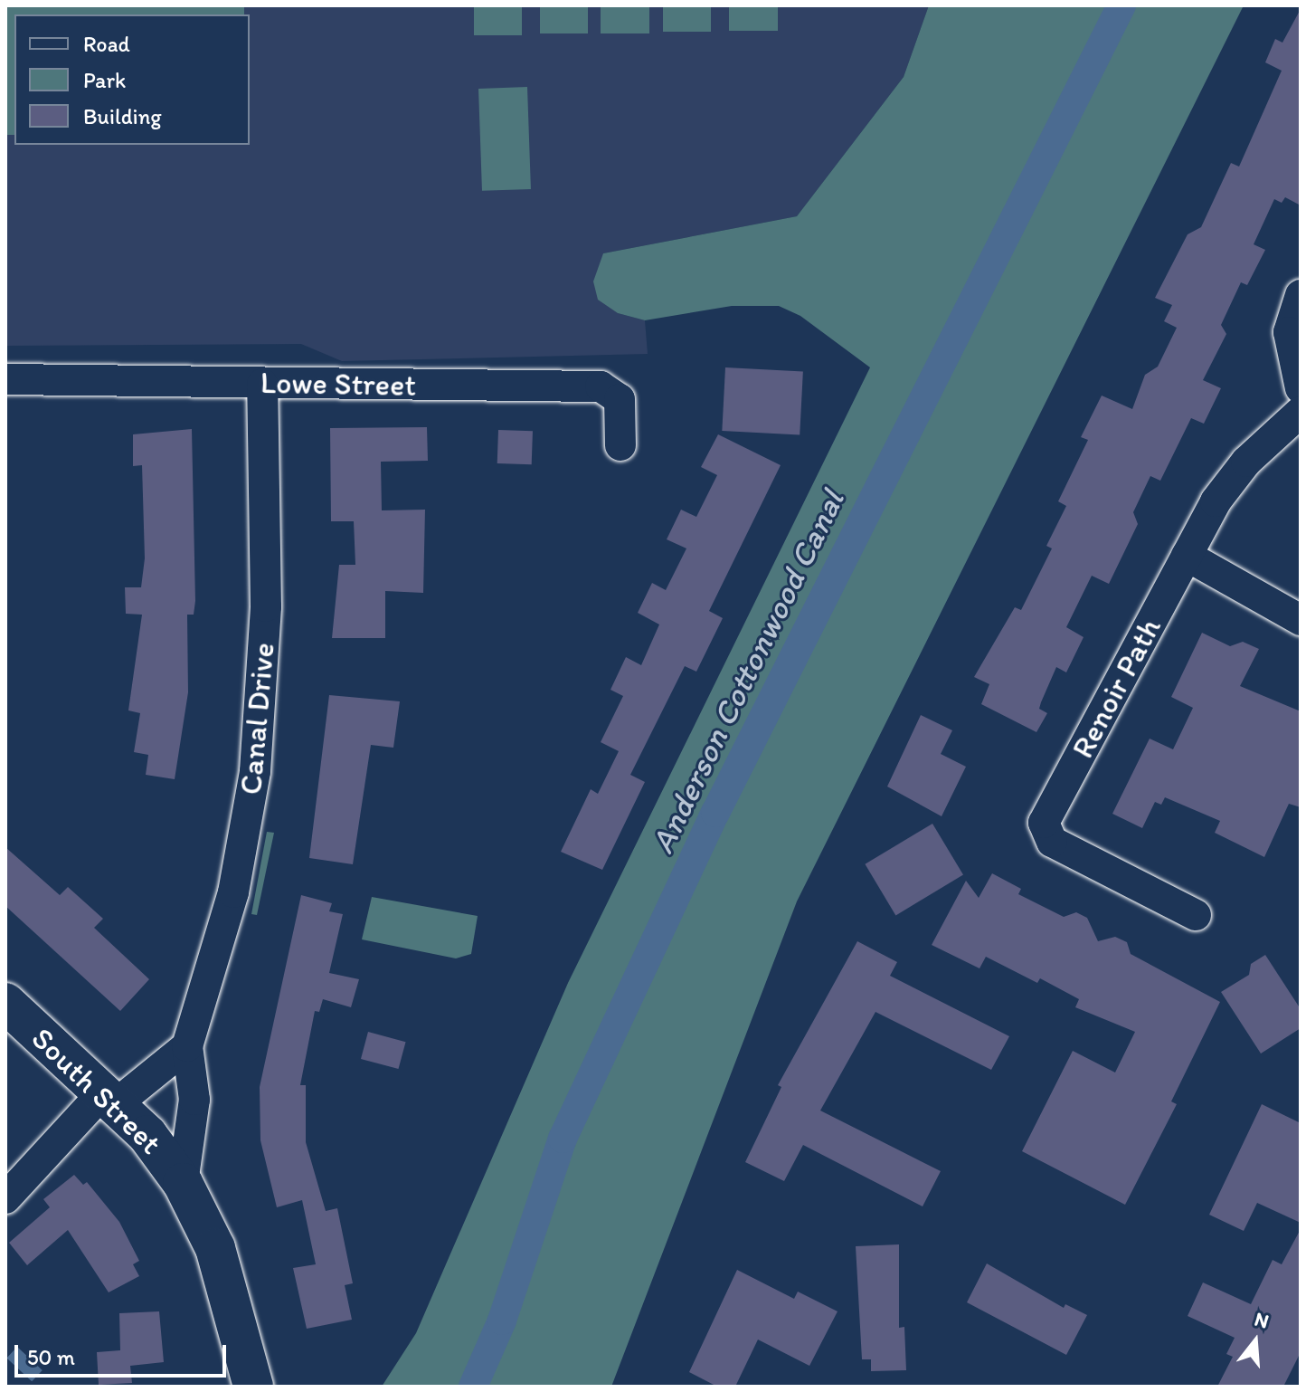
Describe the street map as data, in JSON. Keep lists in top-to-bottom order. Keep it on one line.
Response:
{"streets":{"street":["Lowe Street","Renoir Path","Canal Drive","South Street"]},"crossings":[["Lowe Street","Canal Drive"],["Canal Drive","South Street"]],"water":["Anderson Cottonwood Canal"],"legend":["Road","Park","Building"],"scale_bar":"50 m","north":"top"}
